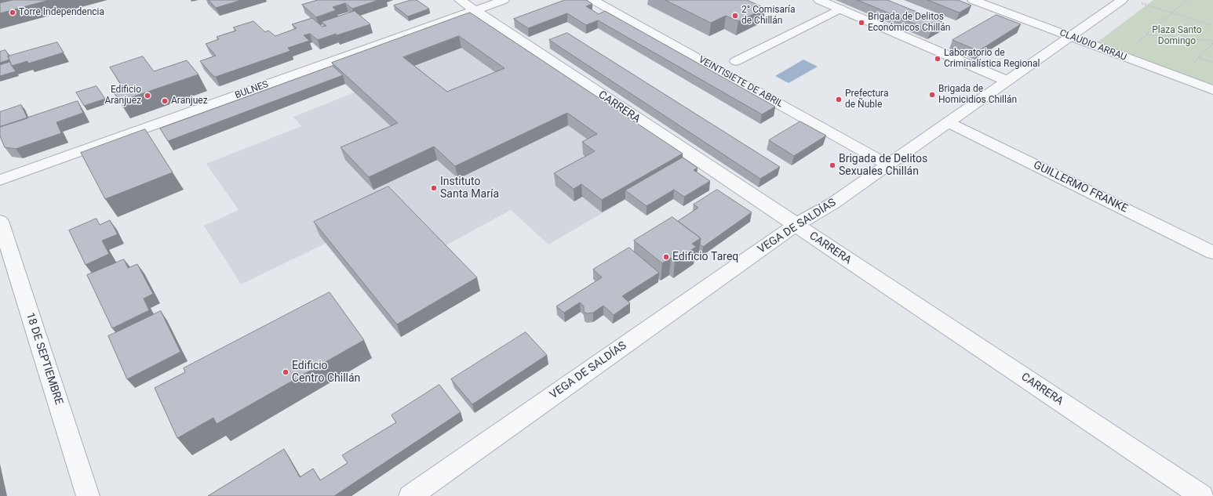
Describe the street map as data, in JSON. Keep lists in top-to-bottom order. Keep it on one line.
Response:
{"streets":{"street":["CLAUDIO ARRAU","VEINTISIETE DE ABRIL","BULNES","CARRERA","GUILLERMO FRANKE","VEGA DE SALDÍAS","18 DE SEPTIEMBRE"]},"crossings":[["CLAUDIO ARRAU","VEGA DE SALDÍAS"],["VEINTISIETE DE ABRIL","VEGA DE SALDÍAS"],["BULNES","CARRERA"],["CARRERA","VEGA DE SALDÍAS"],["GUILLERMO FRANKE","VEGA DE SALDÍAS"]],"parks":["Plaza Santo Domingo"],"places":["Torre Independencia","2° Comisaría de Chillán","Brigada de Delitos Económicos Chillán","Laboratorio de Criminalística Regional","Brigada de Homicidios Chillán","Edificio Aranjuez","Prefectura de Ñuble","Aranjuez","Brigada de Delitos Sexuales Chillán","Instituto Santa María","Edificio Tareq","Edificio Centro Chillán"]}
